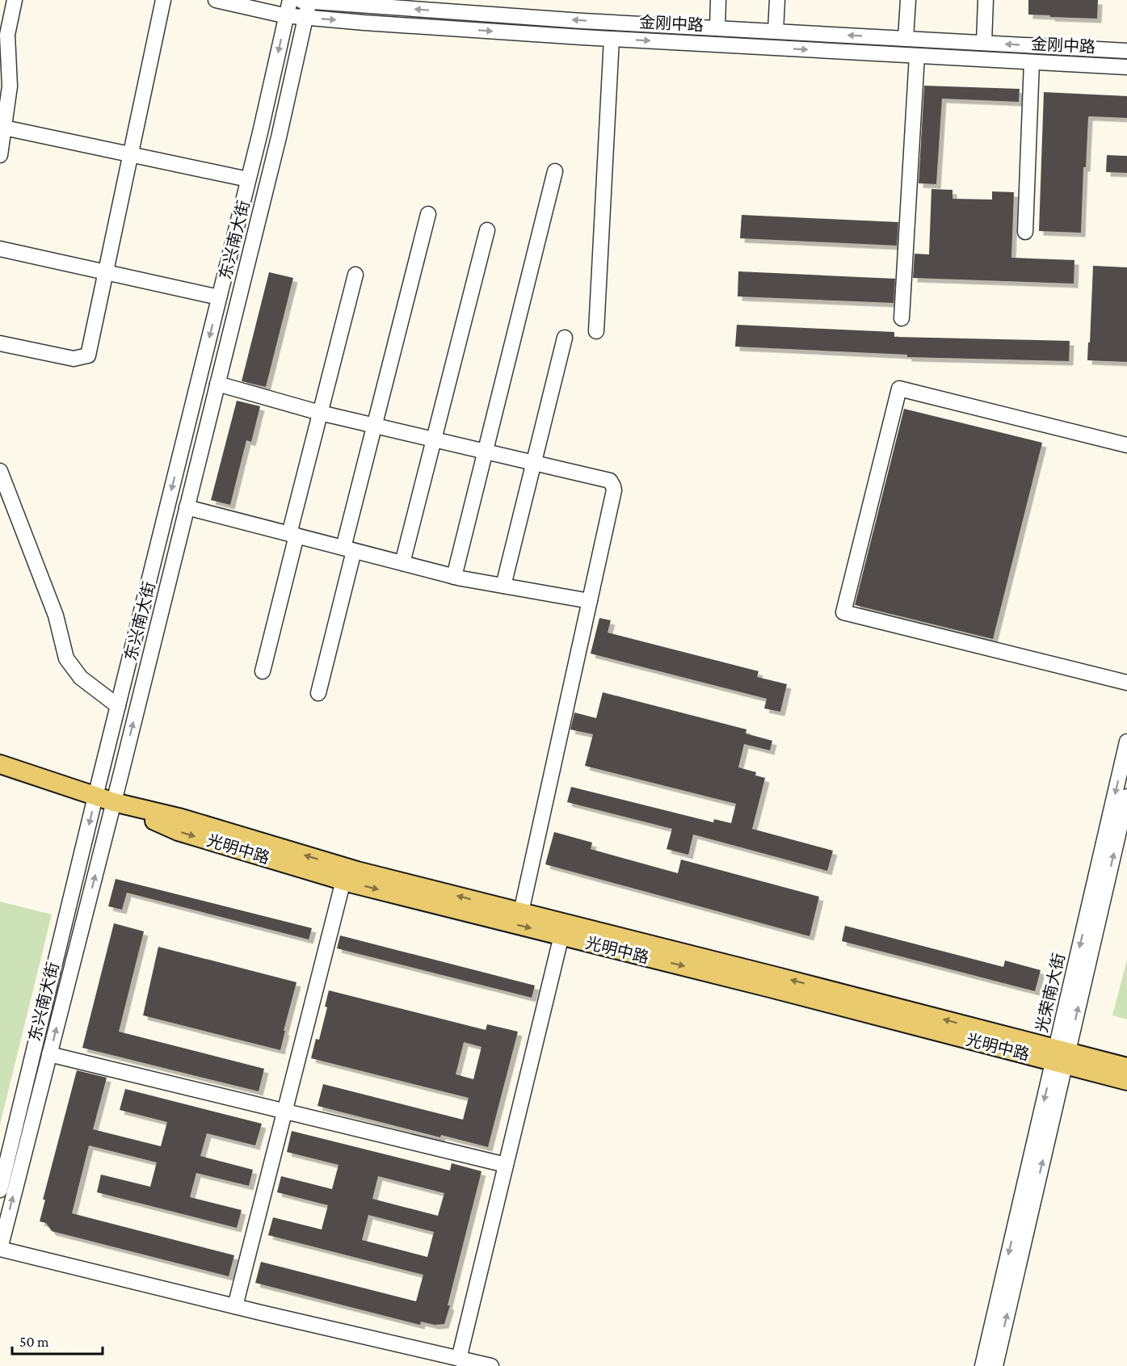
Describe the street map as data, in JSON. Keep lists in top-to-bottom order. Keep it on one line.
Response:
{"streets":{"main road":["光明中路"],"street":["金刚中路","东兴南大街","光荣南大街"]},"crossings":[["金刚中路","东兴南大街"],["东兴南大街","光明中路"],["光明中路","光荣南大街"]],"scale_bar":"50 m"}
